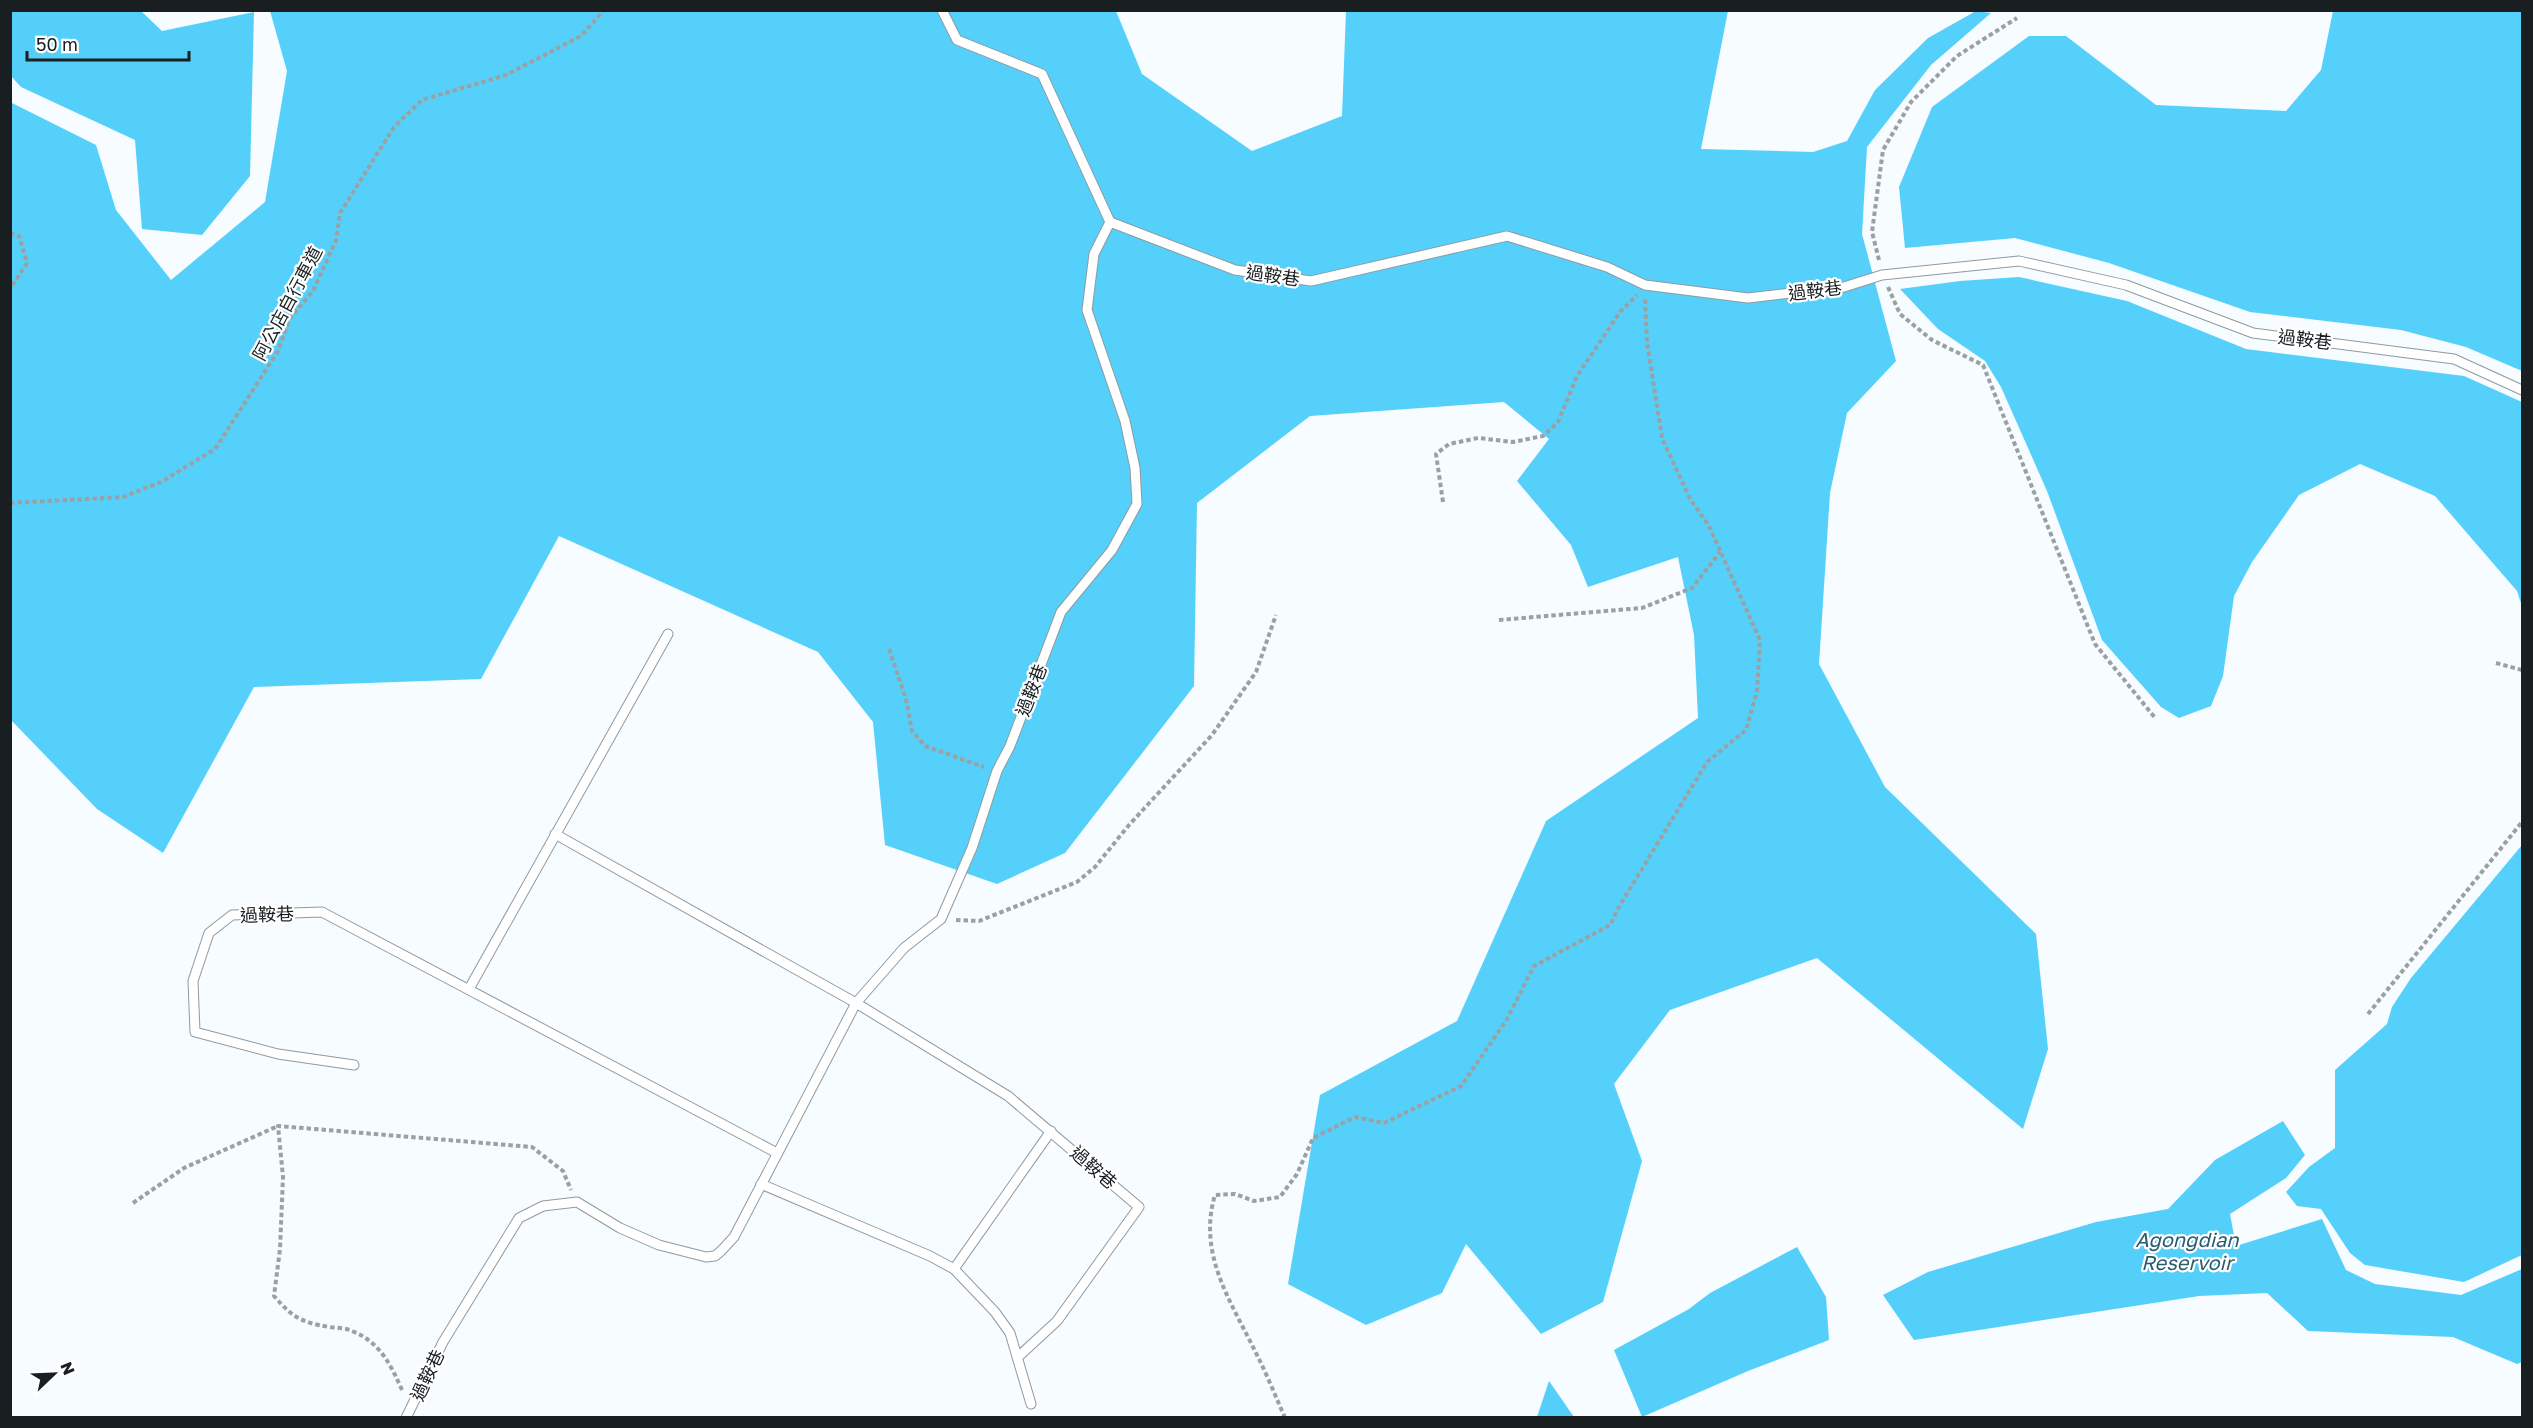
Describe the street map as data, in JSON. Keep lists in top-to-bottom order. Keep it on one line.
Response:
{"streets":{"lane":["過鞍巷"],"path":["阿公店自行車道"]},"water":["Agongdian Reservoir"],"scale_bar":"50 m","north":"top right"}
